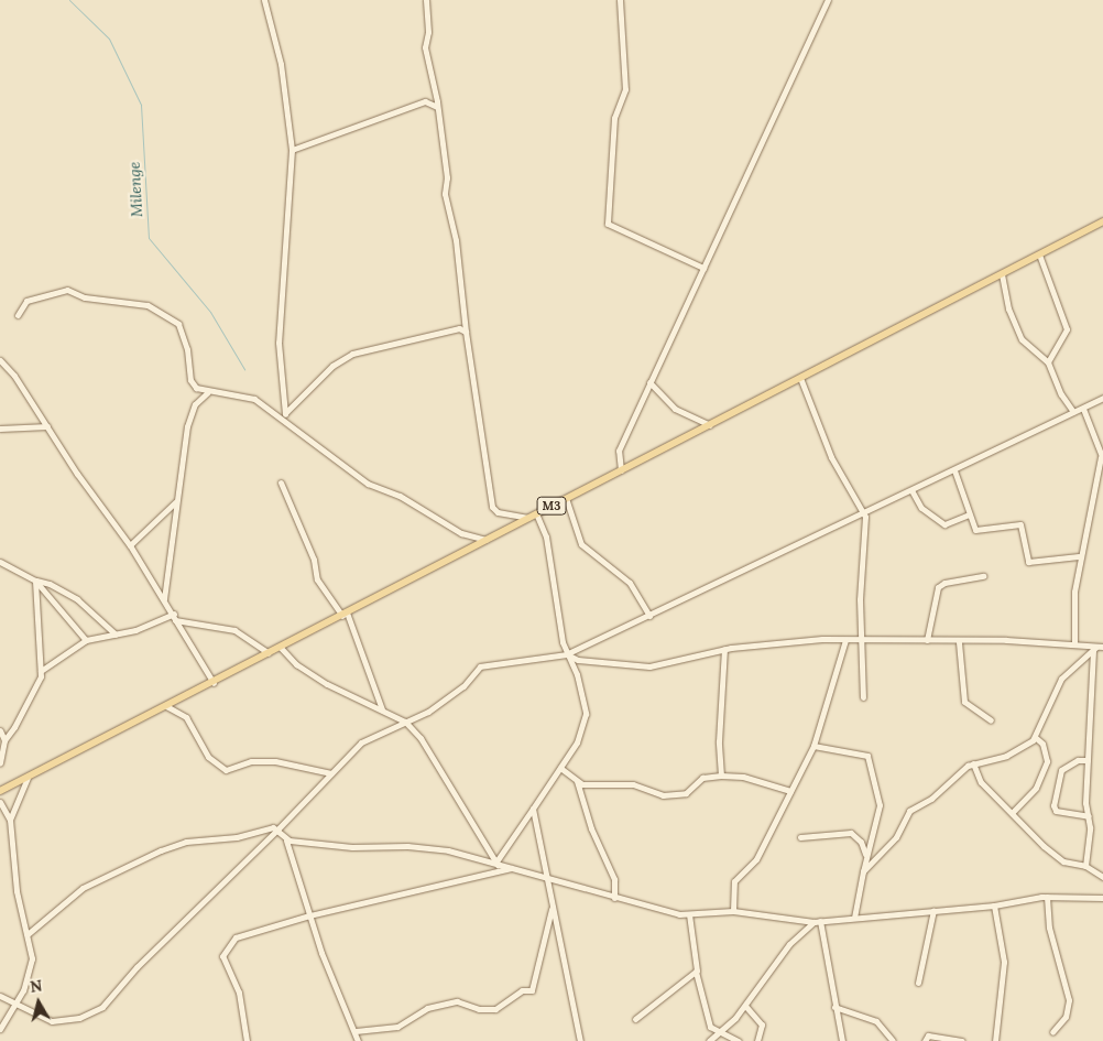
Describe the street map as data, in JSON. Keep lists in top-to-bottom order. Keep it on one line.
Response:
{"streets":{"main road":["M3"]},"water":["Milenge"],"north":"top"}
